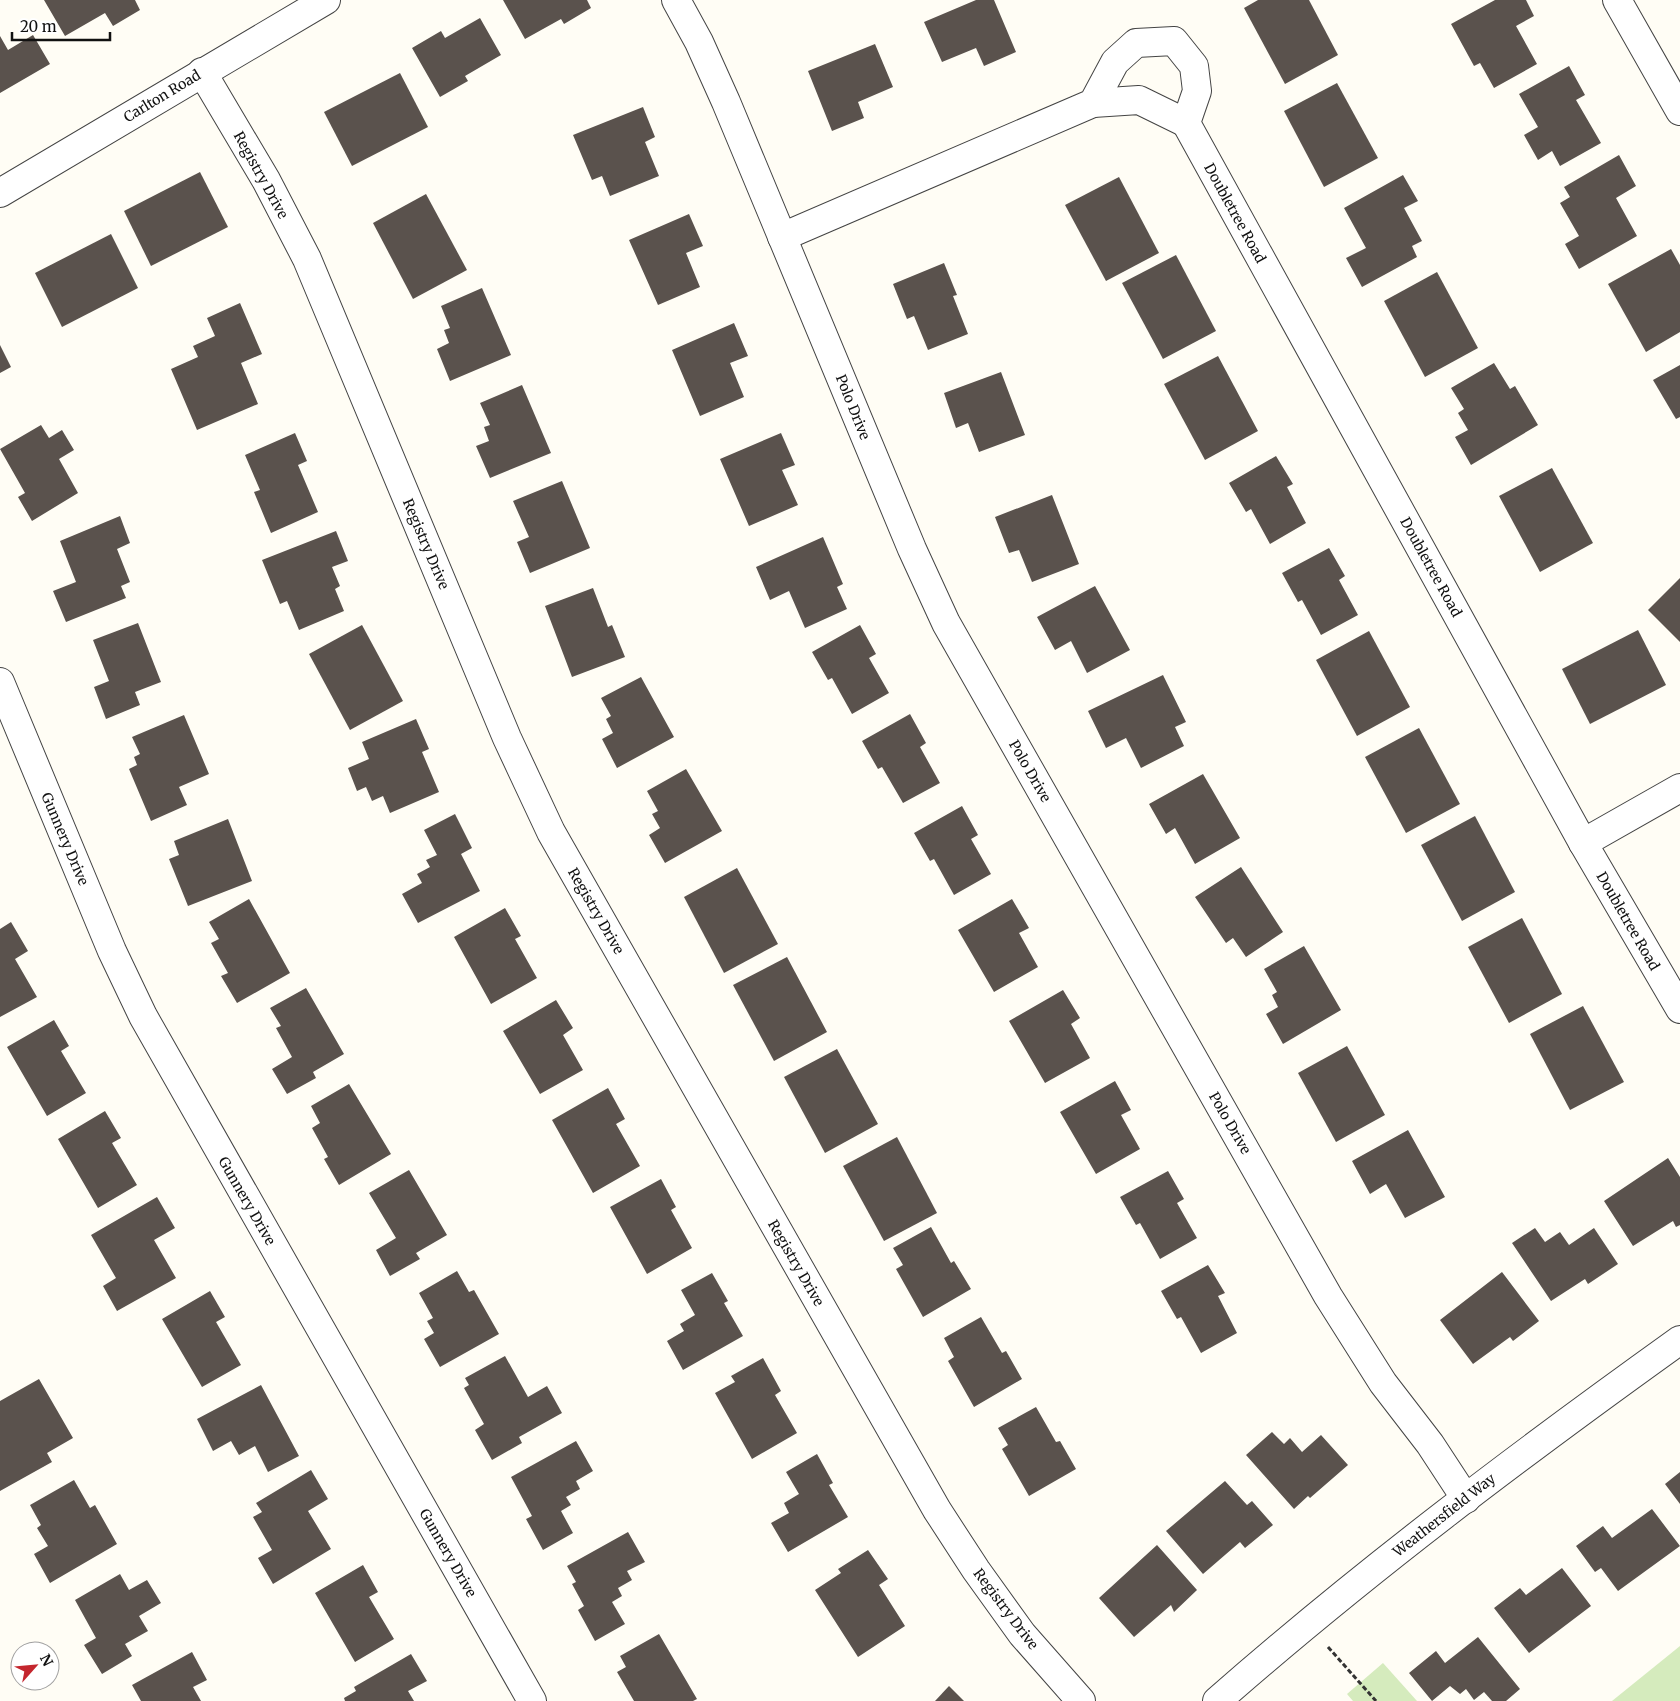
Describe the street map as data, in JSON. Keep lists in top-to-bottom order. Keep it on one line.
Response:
{"streets":{"street":["Carlton Road","Registry Drive","Doubletree Road","Polo Drive","Gunnery Drive","Weathersfield Way"]},"crossings":[["Carlton Road","Registry Drive"],["Polo Drive","Weathersfield Way"]],"scale_bar":"20 m","north":"top right"}
